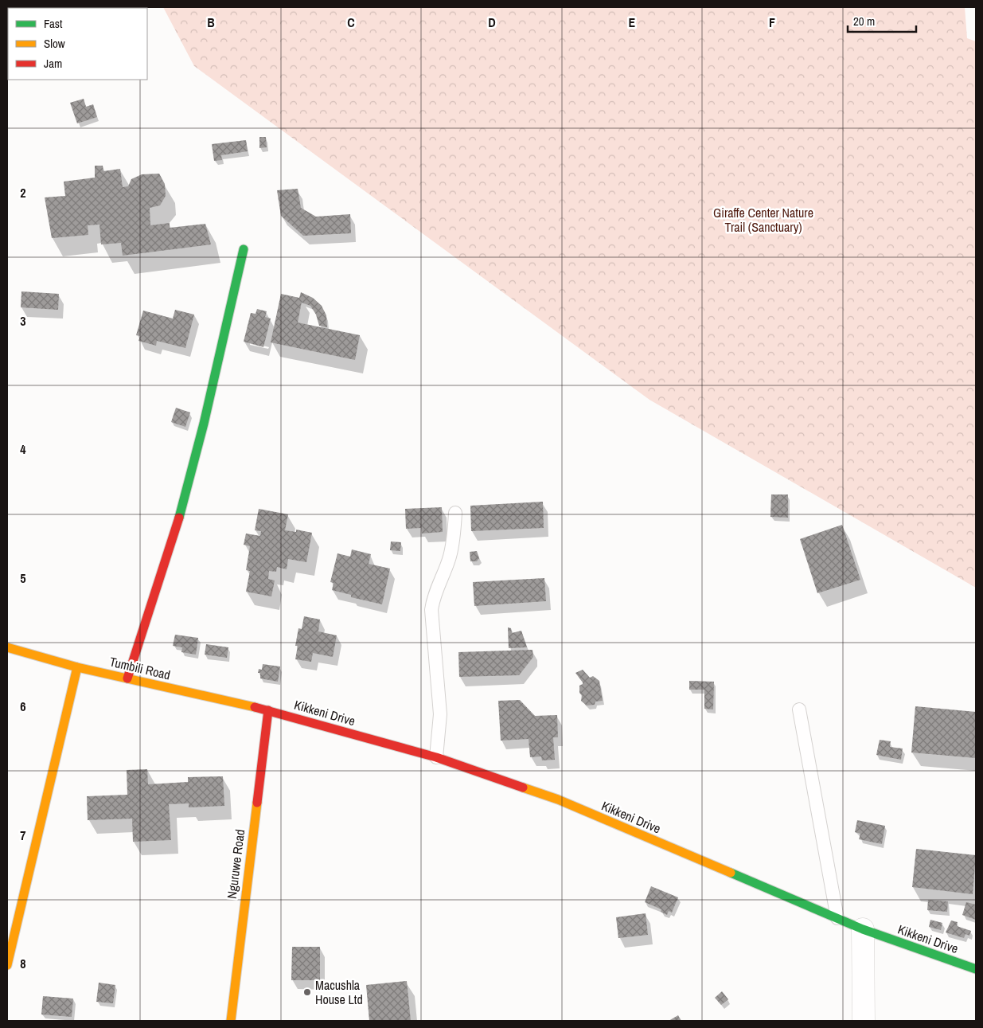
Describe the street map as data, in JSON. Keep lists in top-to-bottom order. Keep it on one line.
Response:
{"streets":{"street":["Tumbili Road","Kikkeni Drive","Nguruwe Road"]},"crossings":[["Tumbili Road","Kikkeni Drive"],["Tumbili Road","Nguruwe Road"],["Kikkeni Drive","Nguruwe Road"]],"parks":["Giraffe Center Nature Trail (Sanctuary)"],"places":["Macushla House Ltd"],"legend":["Fast","Slow","Jam"],"scale_bar":"20 m","grid":{"columns":["B","C","D","E","F"],"rows":["2","3","4","5","6","7","8"]}}
